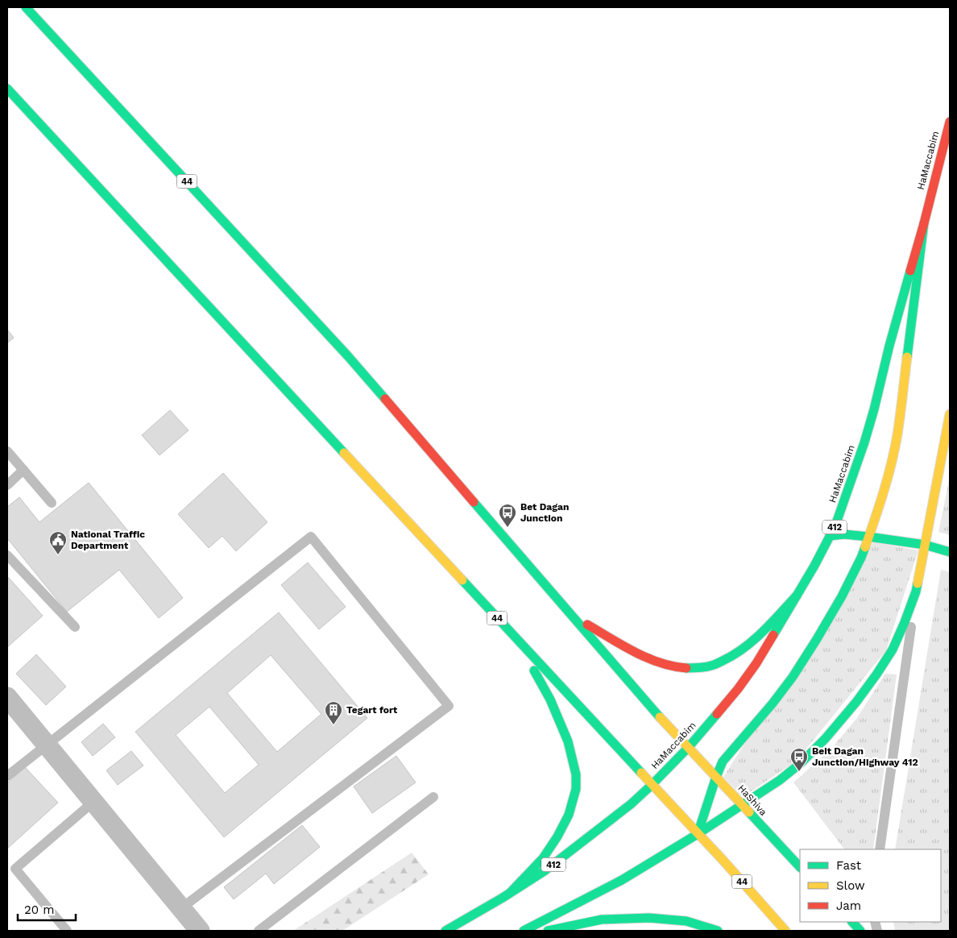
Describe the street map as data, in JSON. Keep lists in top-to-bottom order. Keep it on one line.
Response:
{"streets":{"main road":["HaMaccabim","44","412","HaShiva"]},"crossings":[["HaMaccabim","44"],["HaMaccabim","412"],["HaMaccabim","HaShiva"],["44","412"],["44","HaShiva"]],"places":{"bus stop":["Bet Dagan Junction","Beit Dagan Junction/Highway 412"],"public building":["National Traffic Department"],"building":["Tegart fort"]},"legend":["Fast","Slow","Jam"],"scale_bar":"20 m"}
